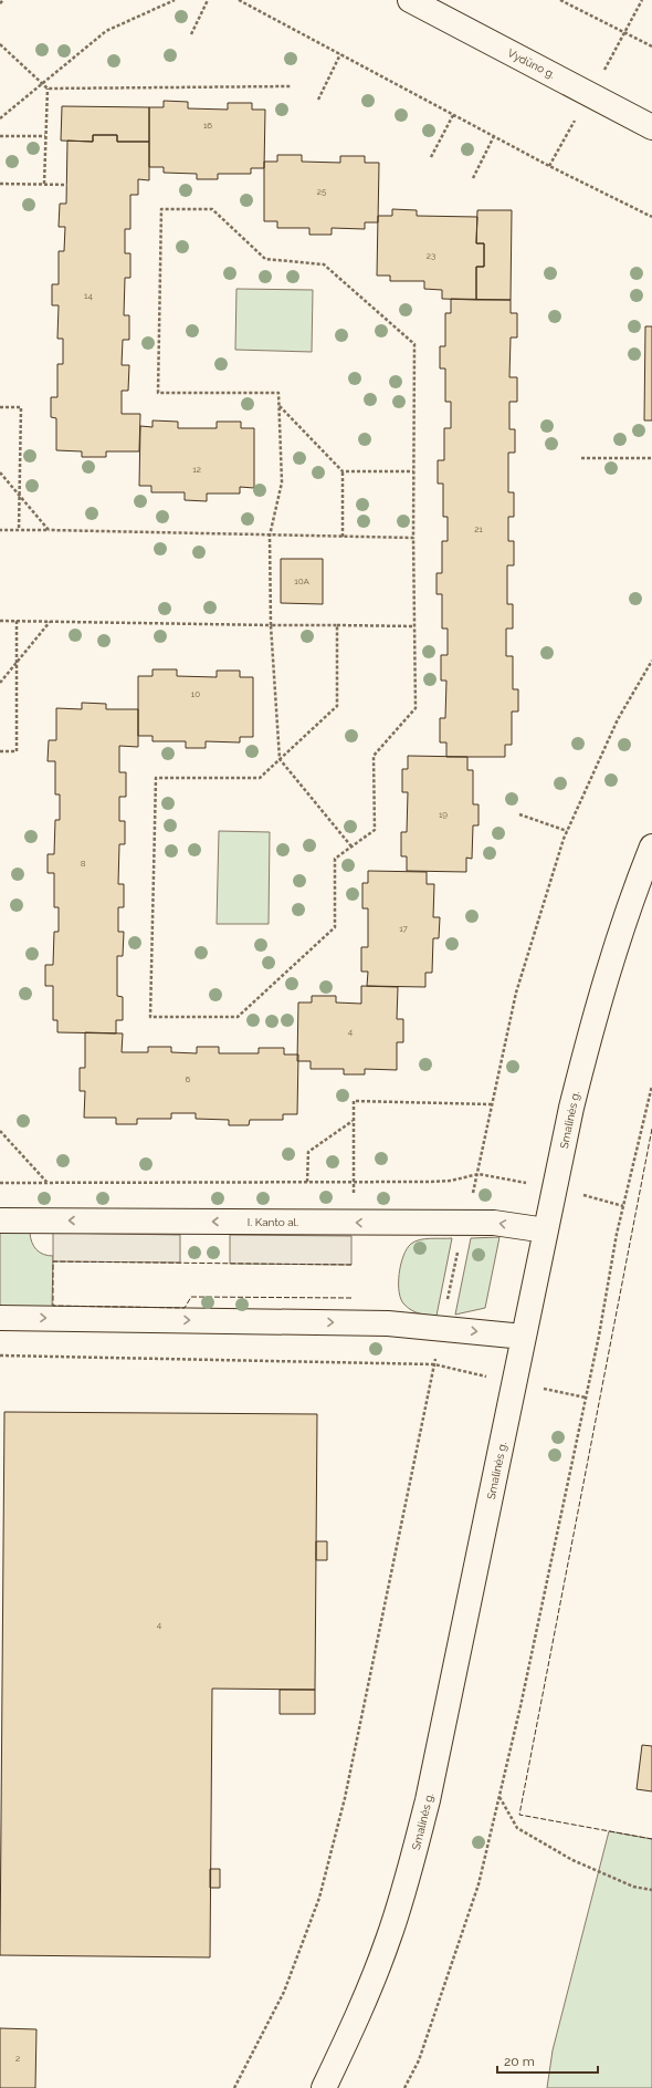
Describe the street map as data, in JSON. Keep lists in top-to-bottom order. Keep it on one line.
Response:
{"streets":{"street":["Vydūno g.","Smalinės g.","I. Kanto al."]},"crossings":[["Smalinės g.","I. Kanto al."]],"house_numbers":["16","25","23","14","12","21","10A","10","19","8","17","4","6","4","2"],"scale_bar":"20 m"}
